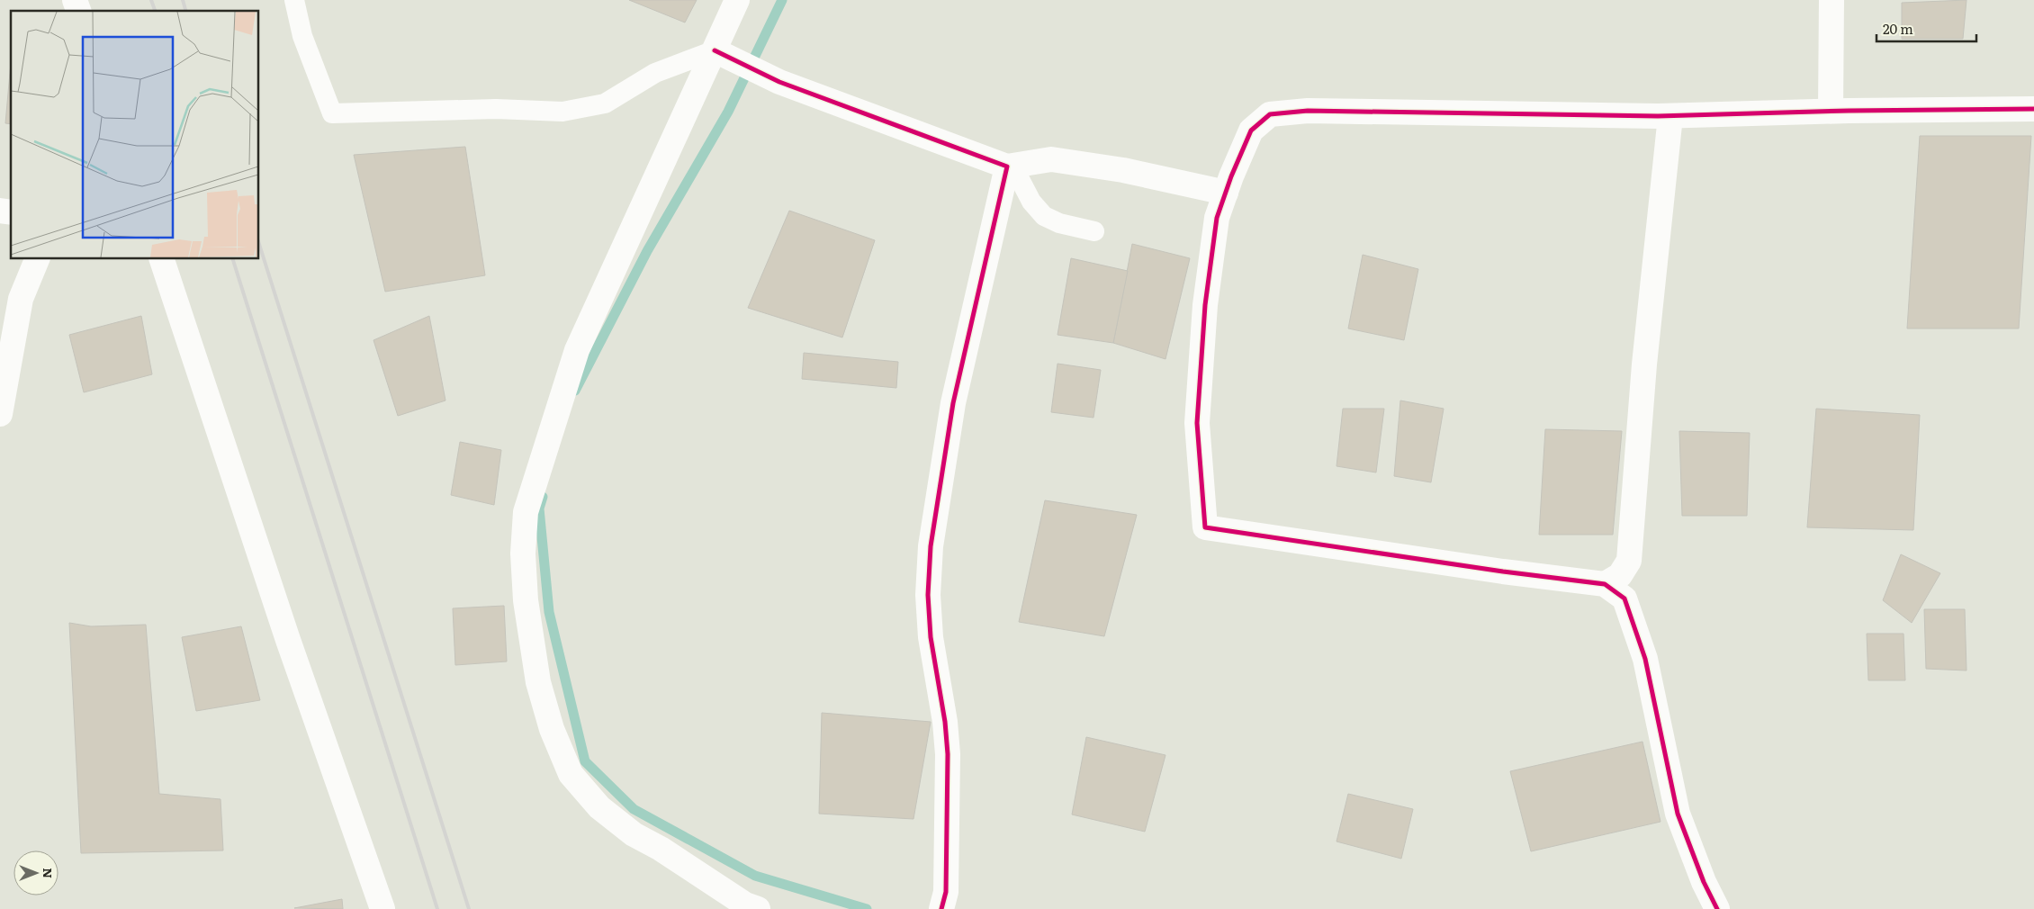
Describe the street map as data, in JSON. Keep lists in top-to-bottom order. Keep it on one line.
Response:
{"scale_bar":"20 m","north":"right"}
